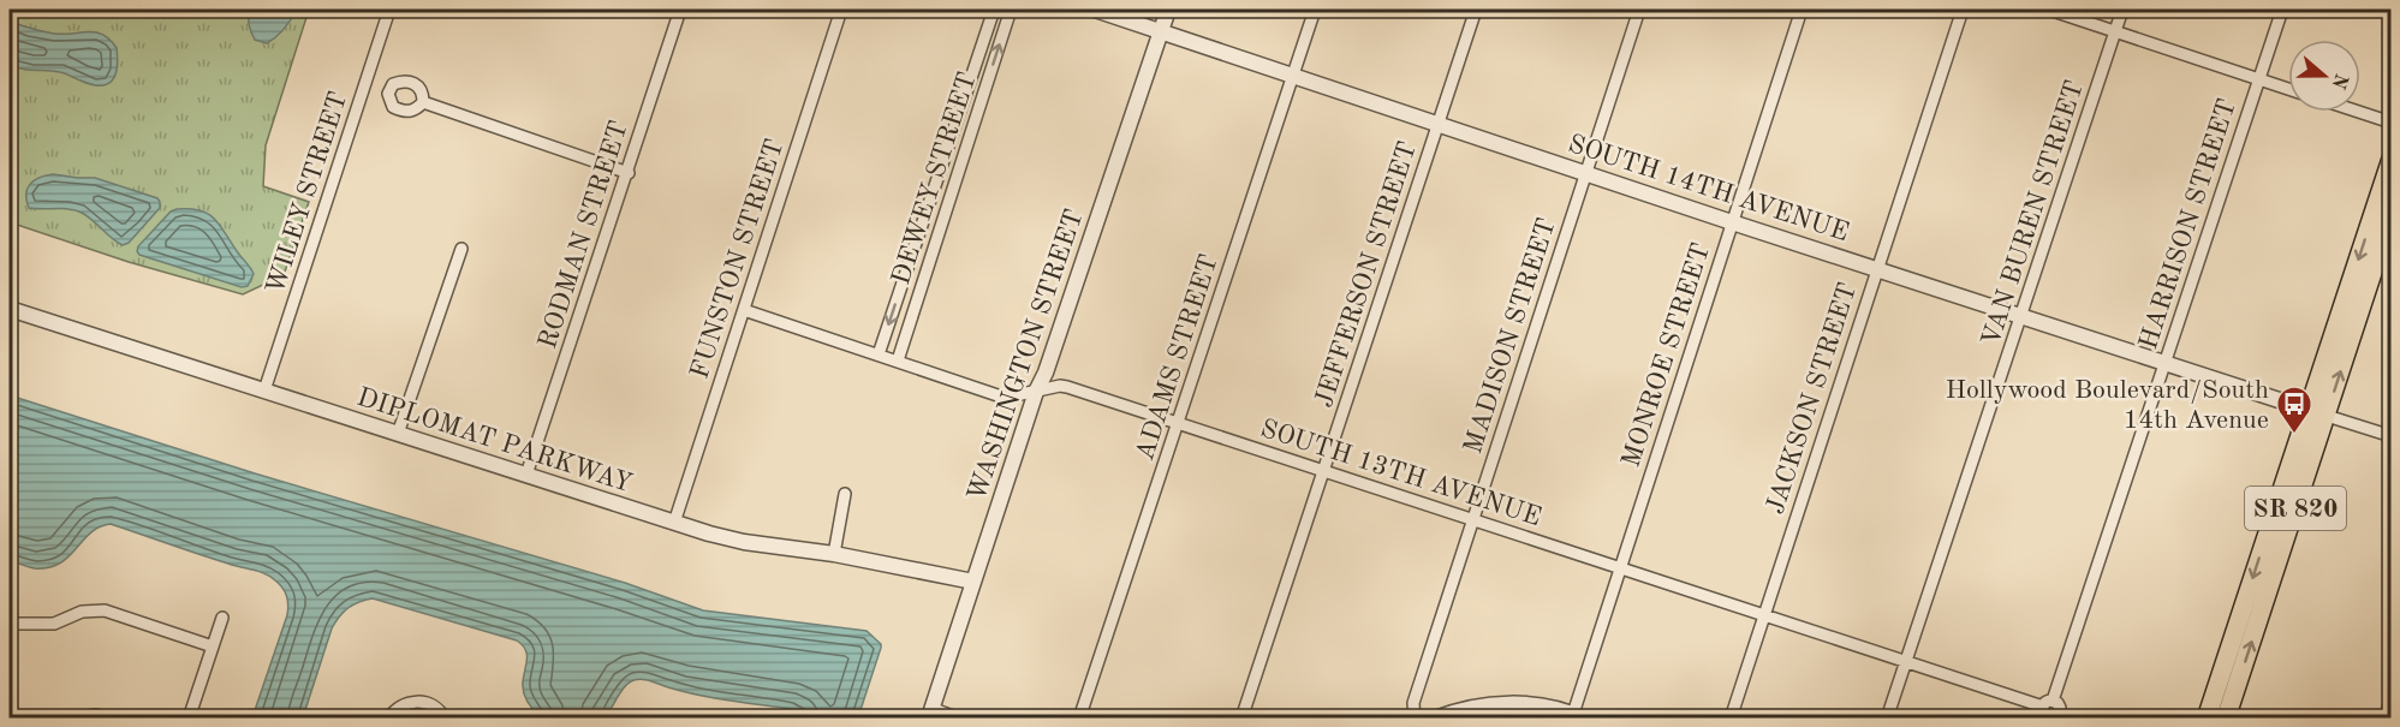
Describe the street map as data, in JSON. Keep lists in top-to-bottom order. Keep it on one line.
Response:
{"streets":{"main road":["SR 820"],"street":["DEWEY STREET","SOUTH 14TH AVENUE","WILEY STREET","VAN BUREN STREET","HARRISON STREET","RODMAN STREET","FUNSTON STREET","JEFFERSON STREET","MADISON STREET","WASHINGTON STREET","MONROE STREET","ADAMS STREET","JACKSON STREET","DIPLOMAT PARKWAY","SOUTH 13TH AVENUE"]},"crossings":[["DEWEY STREET","SOUTH 13TH AVENUE"],["SOUTH 14TH AVENUE","VAN BUREN STREET"],["SOUTH 14TH AVENUE","HARRISON STREET"],["SOUTH 14TH AVENUE","JEFFERSON STREET"],["SOUTH 14TH AVENUE","MADISON STREET"],["SOUTH 14TH AVENUE","WASHINGTON STREET"],["SOUTH 14TH AVENUE","MONROE STREET"],["SOUTH 14TH AVENUE","ADAMS STREET"],["SOUTH 14TH AVENUE","JACKSON STREET"],["SOUTH 14TH AVENUE","SR 820"],["WILEY STREET","DIPLOMAT PARKWAY"],["VAN BUREN STREET","SOUTH 13TH AVENUE"],["HARRISON STREET","SOUTH 13TH AVENUE"],["RODMAN STREET","DIPLOMAT PARKWAY"],["FUNSTON STREET","DIPLOMAT PARKWAY"],["FUNSTON STREET","SOUTH 13TH AVENUE"],["JEFFERSON STREET","SOUTH 13TH AVENUE"],["MADISON STREET","SOUTH 13TH AVENUE"],["WASHINGTON STREET","DIPLOMAT PARKWAY"],["WASHINGTON STREET","SOUTH 13TH AVENUE"],["MONROE STREET","SOUTH 13TH AVENUE"],["ADAMS STREET","SOUTH 13TH AVENUE"],["JACKSON STREET","SOUTH 13TH AVENUE"]],"places":{"bus stop":["Hollywood Boulevard/South 14th Avenue"]},"north":"right"}
